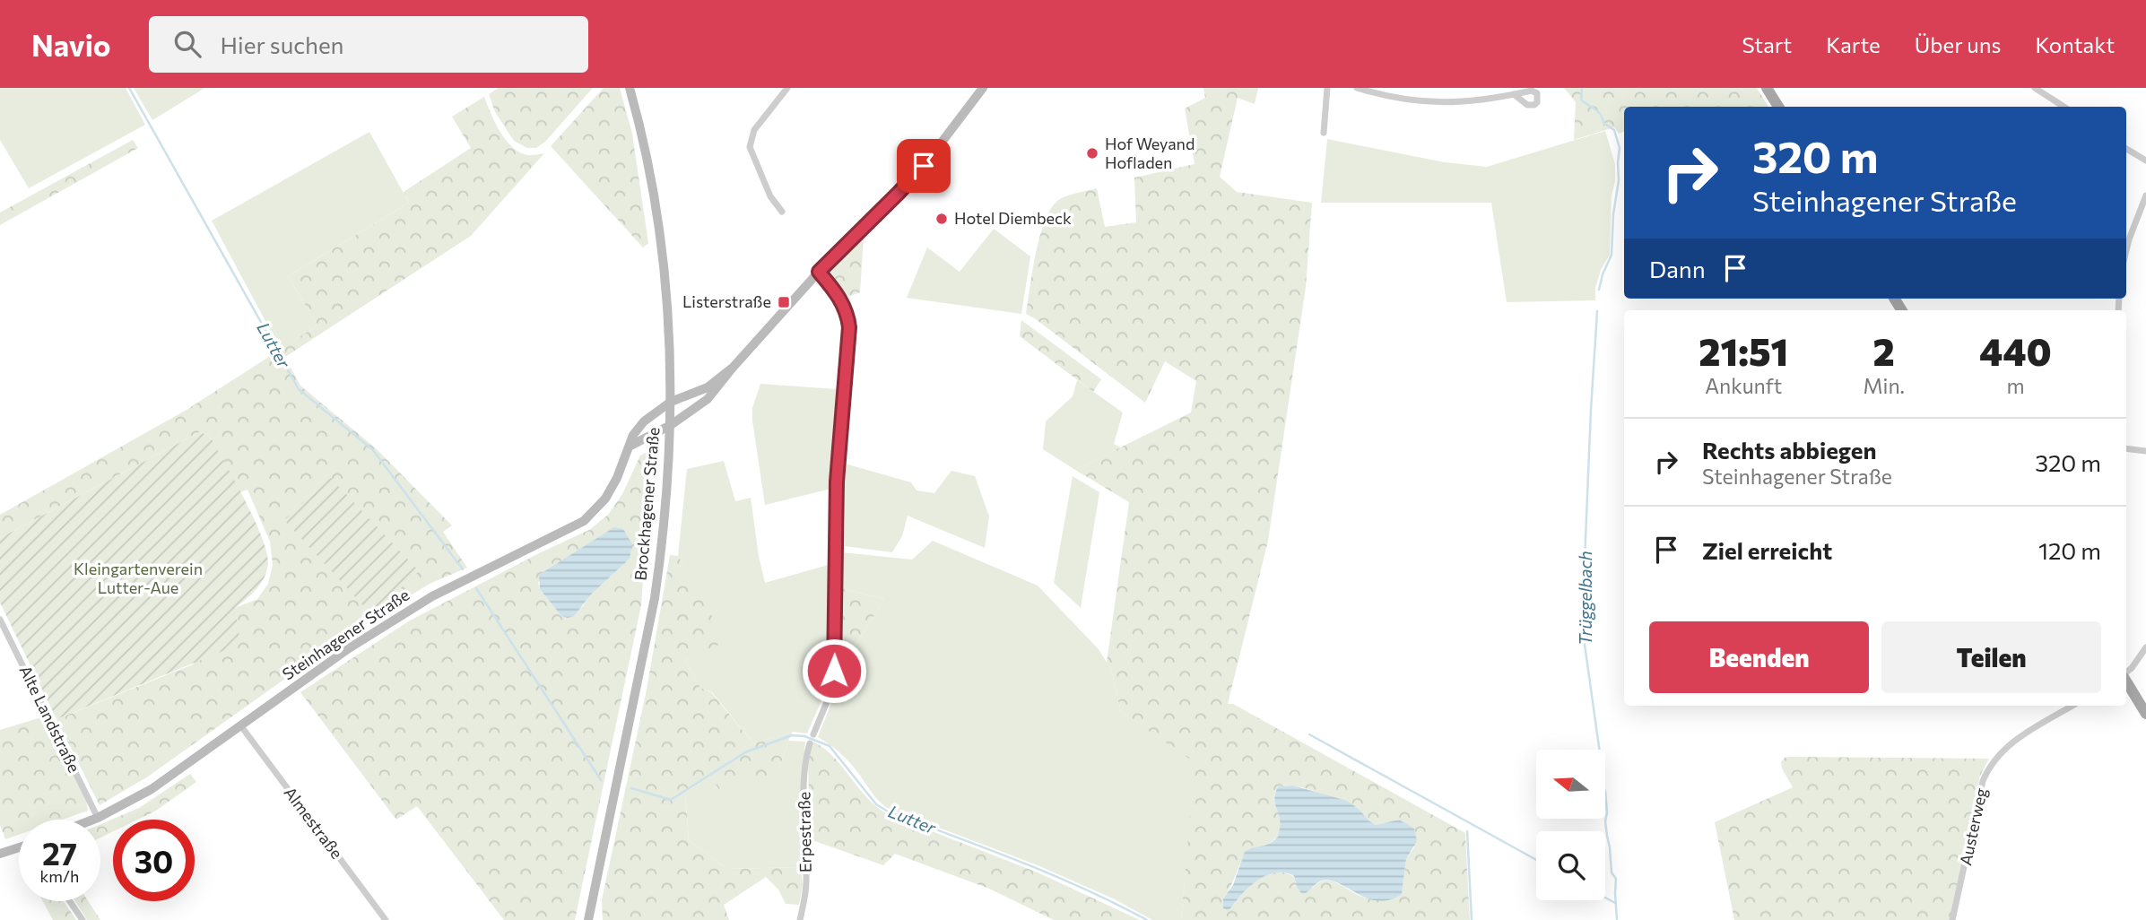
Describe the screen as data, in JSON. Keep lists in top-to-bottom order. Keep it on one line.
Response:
{"streets":{"main road":["Brockhagener Straße","Steinhagener Straße"],"street":["Alte Landstraße","Almestraße","Austerweg","Erpestraße"]},"crossings":[["Brockhagener Straße","Steinhagener Straße"],["Steinhagener Straße","Alte Landstraße"],["Steinhagener Straße","Almestraße"]],"water":["Lutter","Trüggelbach"],"parks":["Kleingartenverein Lutter-Aue"],"places":{"other":["Hof Weyand Hofladen","Hotel Diembeck"],"transit":["Listerstraße"]},"north":"left","page":{"header":"Navio","search":"Hier suchen","nav":["Start","Karte","Über uns","Kontakt"],"turn":["320 m","Steinhagener Straße"],"then":"Dann","eta":["21:51","Ankunft","2","Min.","440","m"],"list":[{"name":"Rechts abbiegen","note":"Steinhagener Straße","value":"320 m"},{"name":"Ziel erreicht","value":"120 m"}],"buttons":["Beenden","Teilen"],"speed":"27 km/h","limit":"30"}}
